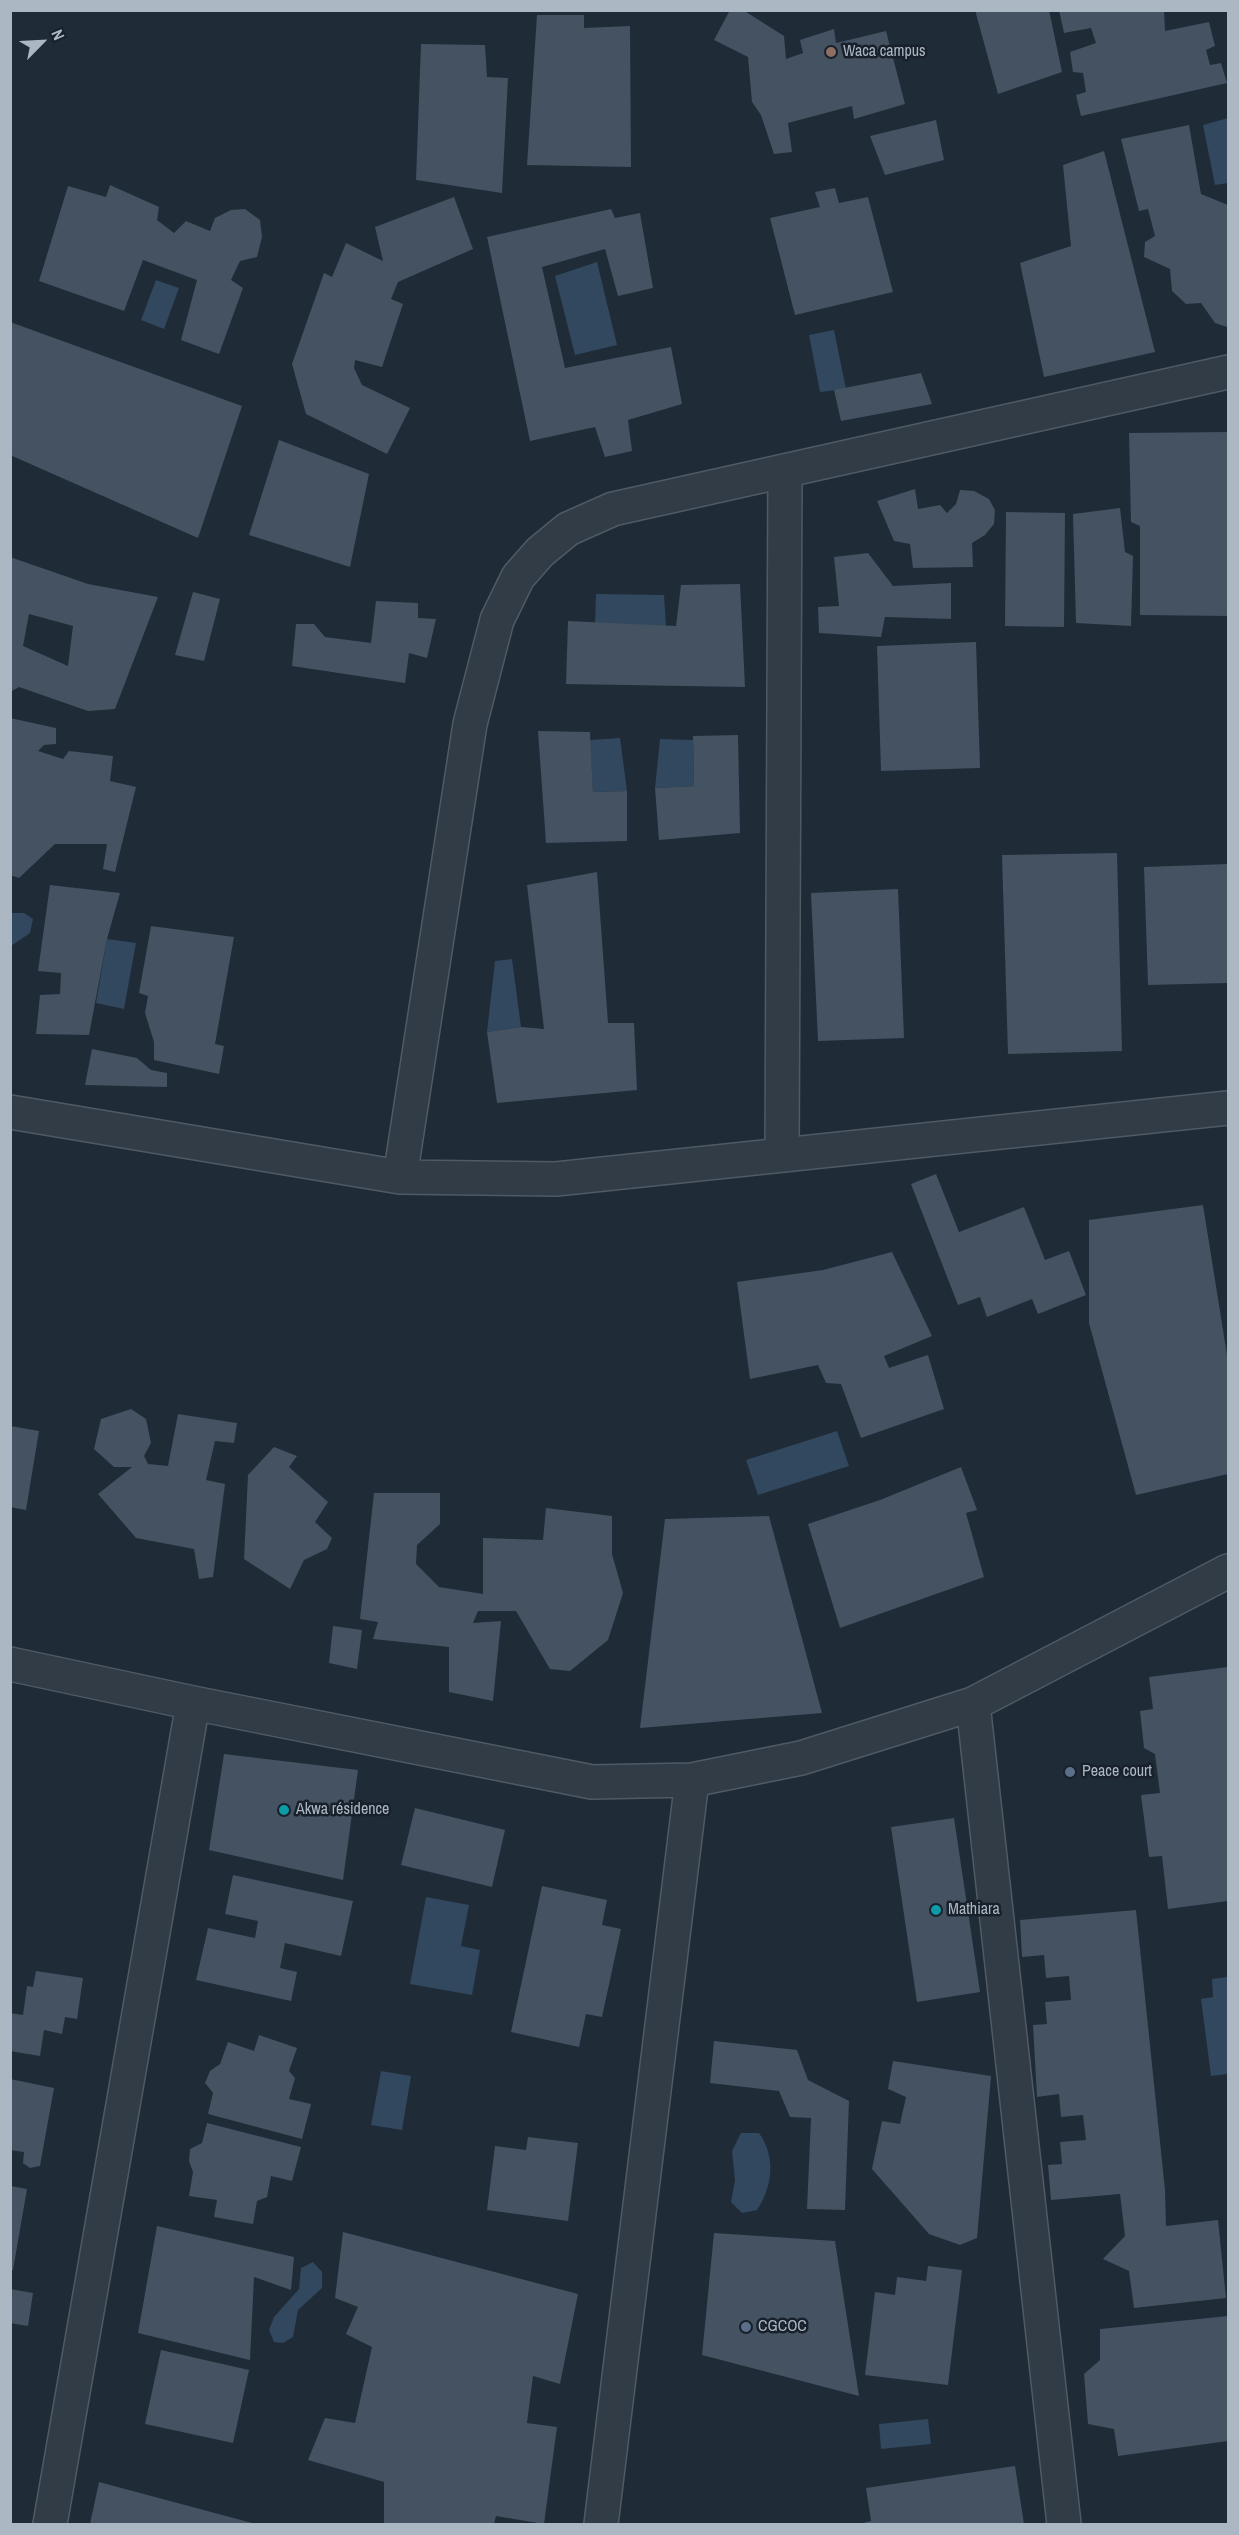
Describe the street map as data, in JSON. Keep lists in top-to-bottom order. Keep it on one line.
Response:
{"places":["Waca campus","Peace court","Akwa résidence","Mathiara","CGCOC"],"north":"top right"}
